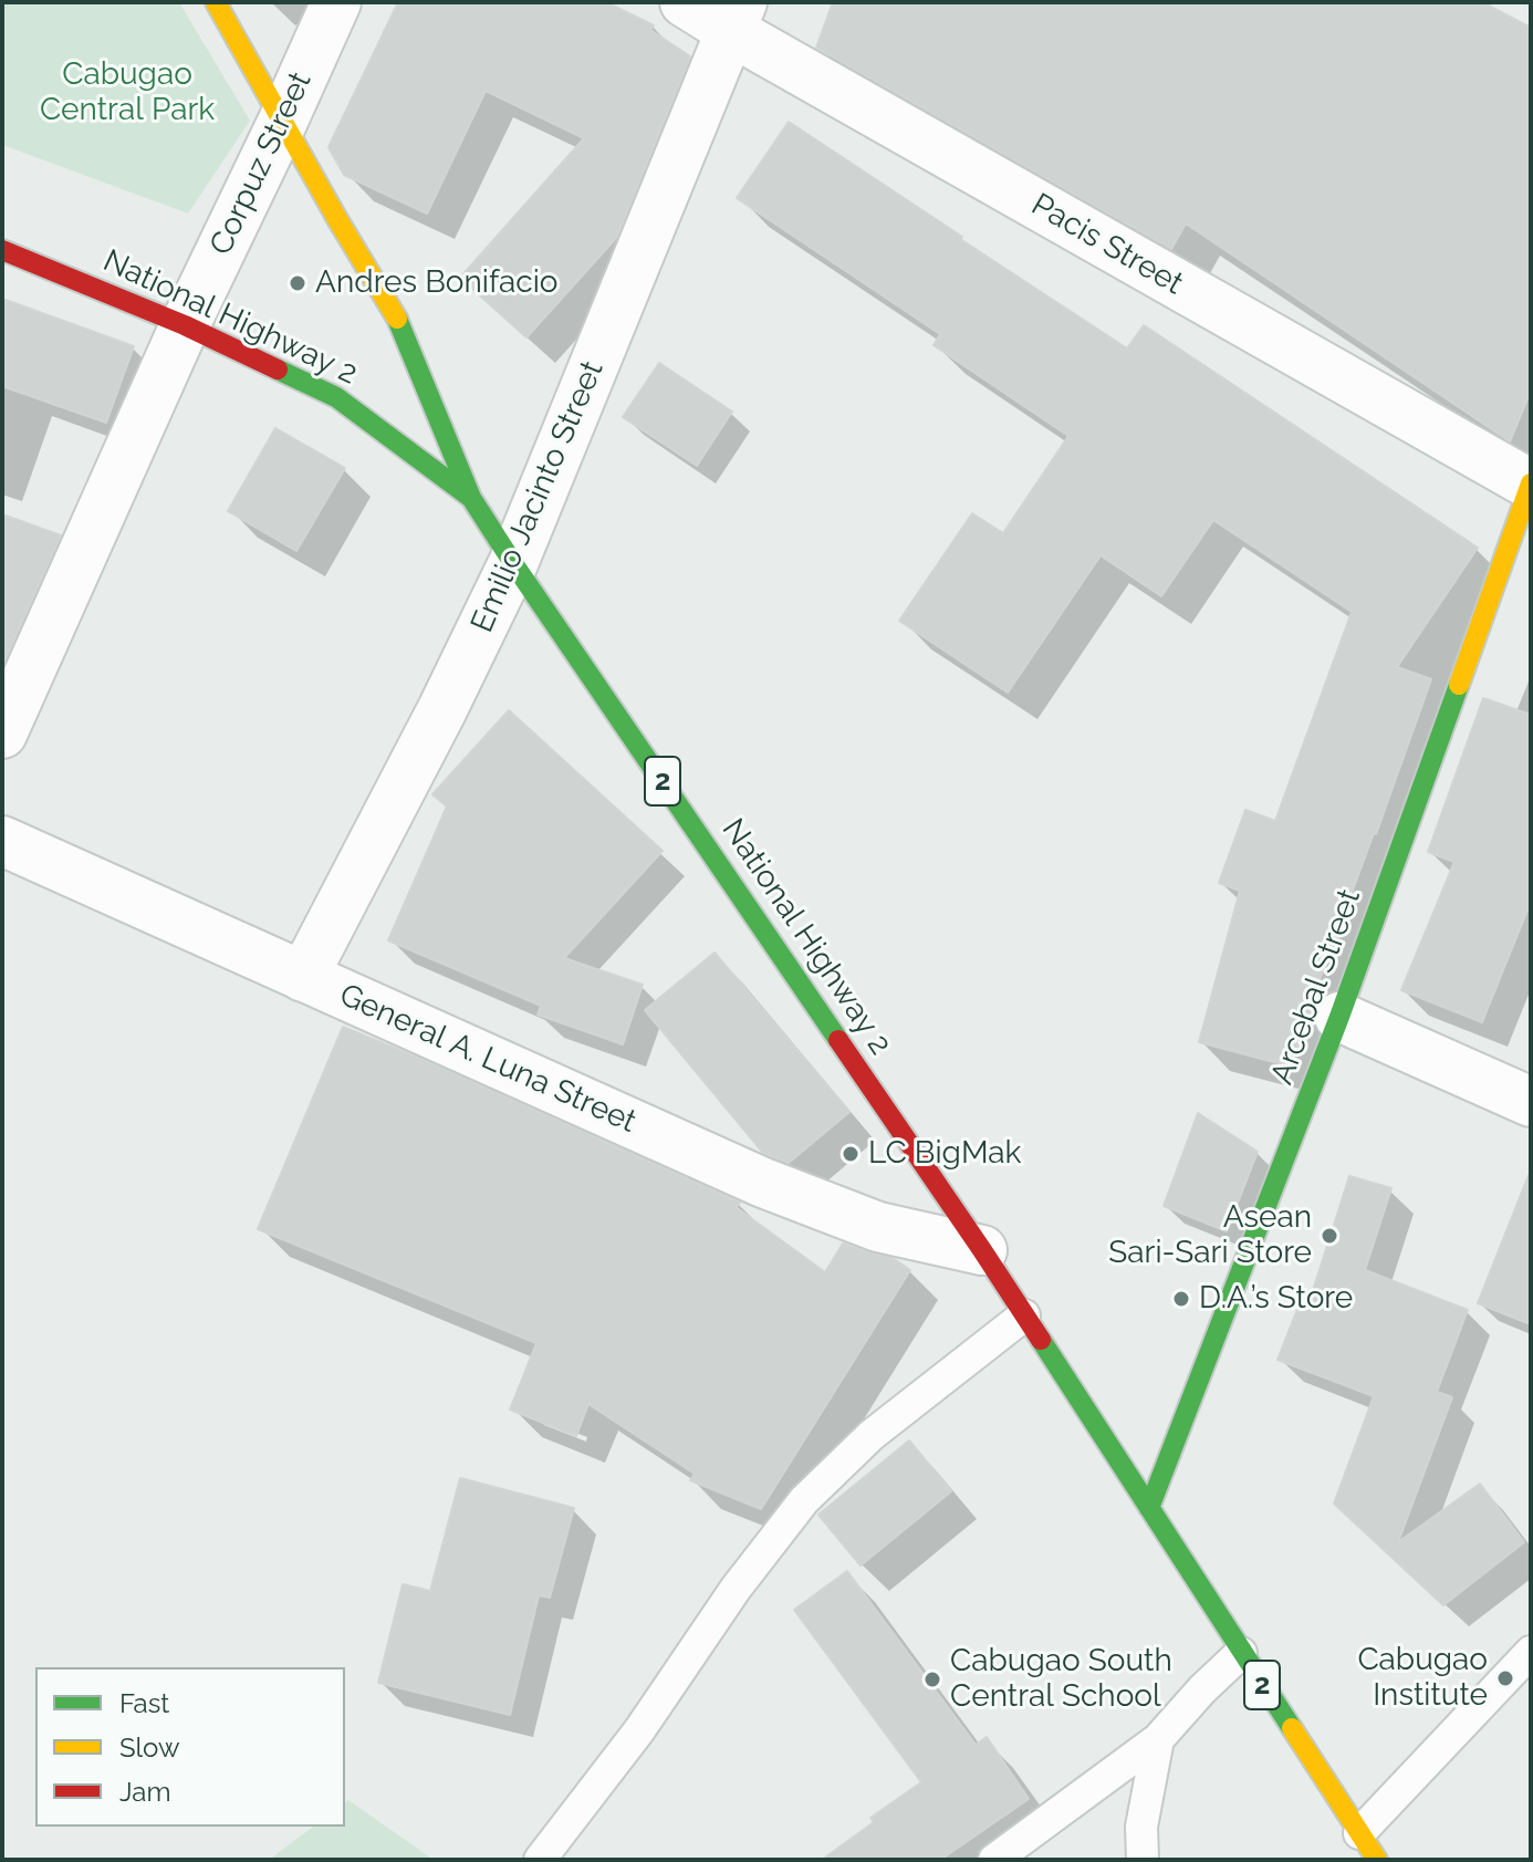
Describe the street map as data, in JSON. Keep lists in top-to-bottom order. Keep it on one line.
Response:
{"streets":{"main road":["National Highway 2","2","Arcebal Street"],"street":["Corpuz Street","Pacis Street","Emilio Jacinto Street","General A. Luna Street"]},"crossings":[["Corpuz Street","National Highway 2"],["Pacis Street","Emilio Jacinto Street"],["Pacis Street","Arcebal Street"],["National Highway 2","Emilio Jacinto Street"],["National Highway 2","Arcebal Street"],["National Highway 2","General A. Luna Street"],["Emilio Jacinto Street","General A. Luna Street"]],"parks":["Cabugao Central Park"],"places":["Andres Bonifacio","LC BigMak","Asean Sari-Sari Store","D.A.’s Store","Cabugao Institute","Cabugao South Central School"],"legend":["Fast","Slow","Jam"]}
